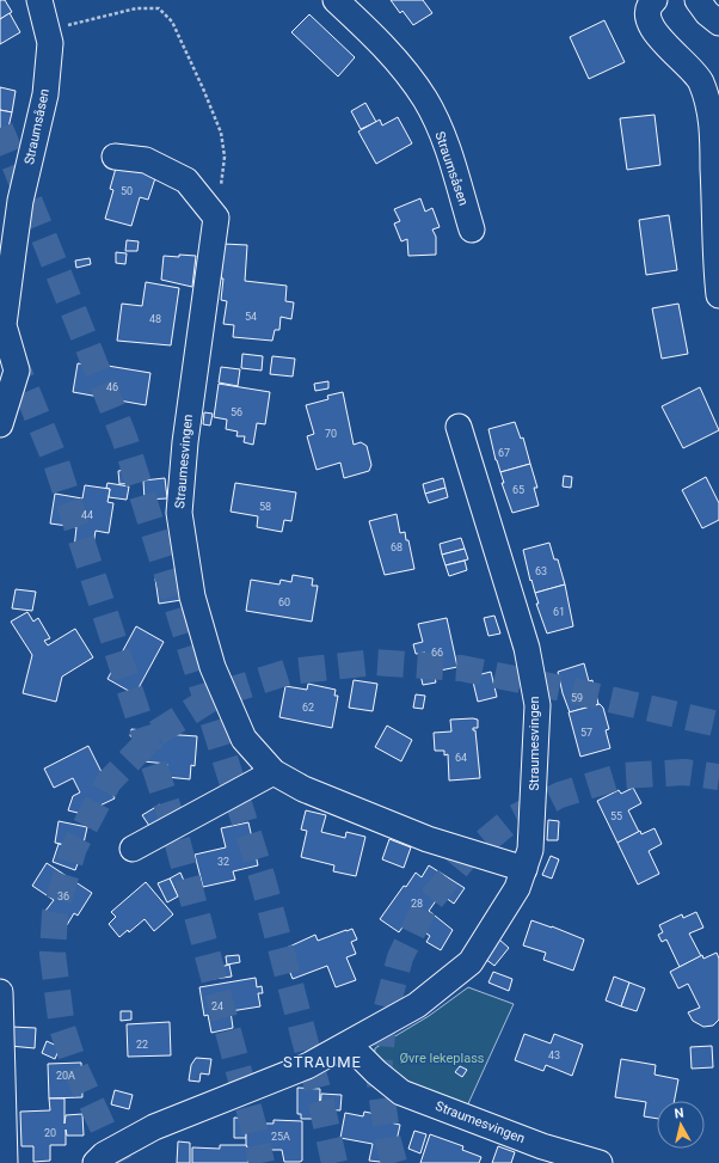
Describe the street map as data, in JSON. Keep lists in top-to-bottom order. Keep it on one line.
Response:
{"streets":{"street":["Straumsåsen","Straumesvingen"]},"districts":["STRAUME"],"parks":["Øvre lekeplass"],"house_numbers":["50","54","48","46","56","70","67","65","58","44","68","63","60","61","66","59","62","57","64","55","32","36","28","24","22","43","20A","20","25A"],"north":"top"}
